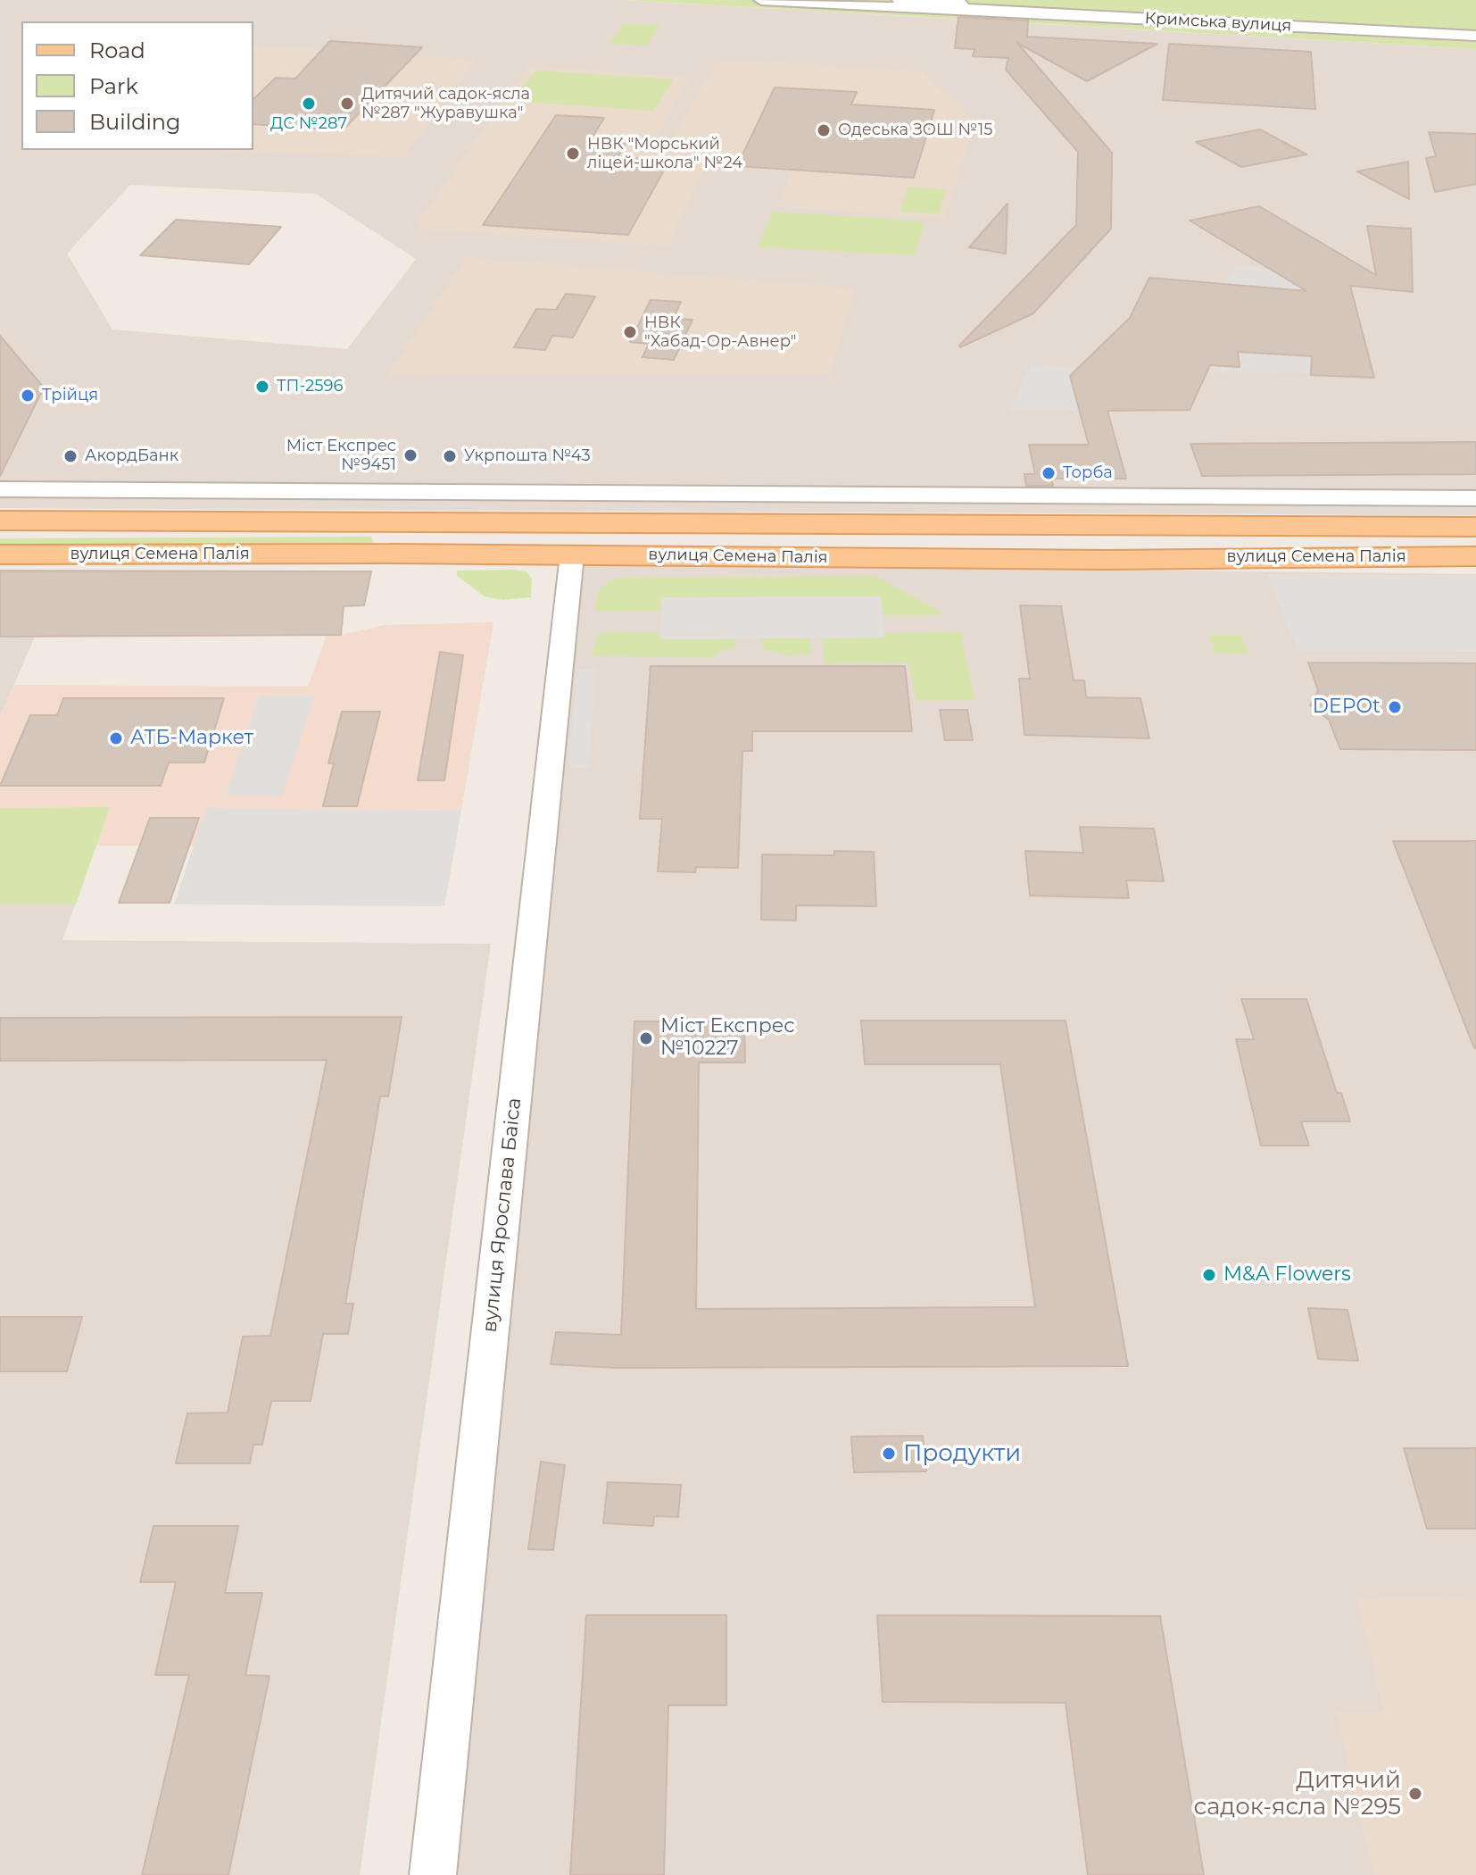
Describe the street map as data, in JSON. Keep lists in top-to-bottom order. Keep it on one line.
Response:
{"streets":{"main road":["вулиця Семена Палія"],"street":["Кримська вулиця","вулиця Ярослава Баіса"]},"crossings":[["вулиця Семена Палія","вулиця Ярослава Баіса"]],"places":["ДС №287","Дитячий садок-ясла №287 \"Журавушка\"","Одеська ЗОШ №15","НВК \"Морський ліцей-школа\" №24","НВК \"Хабад-Ор-Авнер\"","ТП-2596","Трійця","Міст Експрес №9451","АкордБанк","Укрпошта №43","Торба","DEPOt","АТБ-Маркет","Міст Експрес №10227","M&A Flowers","Продукти","Дитячий садок-ясла №295"],"legend":["Road","Park","Building"]}
